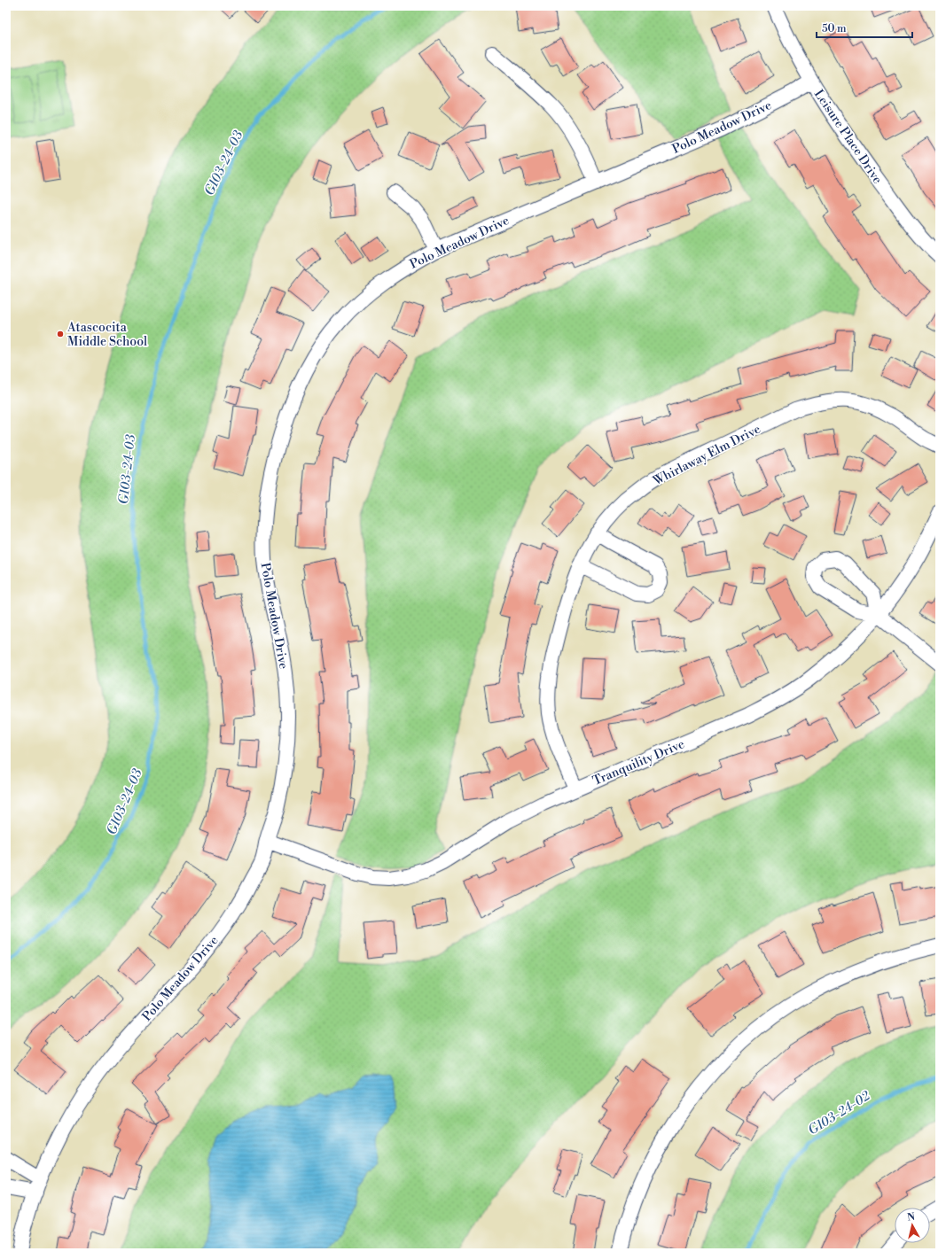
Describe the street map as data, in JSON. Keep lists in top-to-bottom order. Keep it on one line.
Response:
{"streets":{"street":["Polo Meadow Drive","Leisure Place Drive","Whirlaway Elm Drive","Tranquility Drive"]},"crossings":[["Polo Meadow Drive","Leisure Place Drive"],["Polo Meadow Drive","Tranquility Drive"],["Whirlaway Elm Drive","Tranquility Drive"]],"water":["G103-24-03","G103-24-02"],"places":["Atascocita Middle School"],"scale_bar":"50 m","north":"top"}
